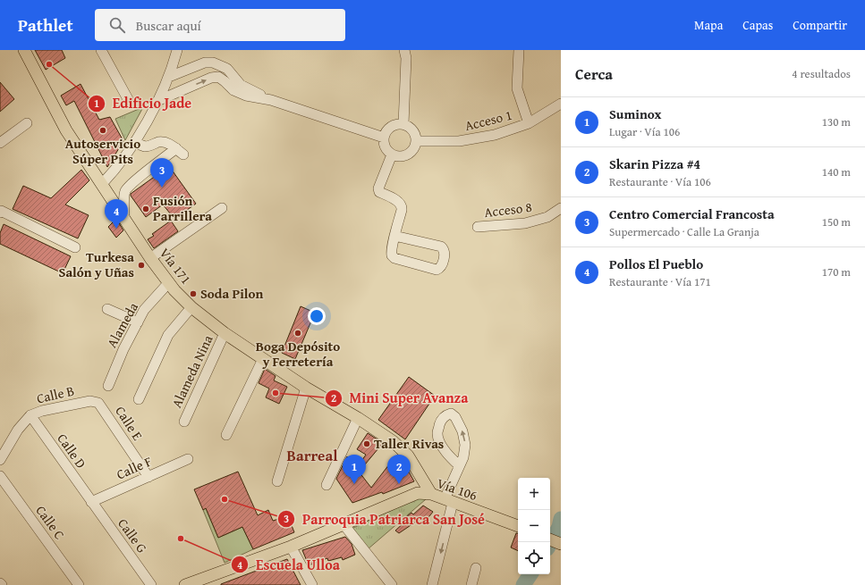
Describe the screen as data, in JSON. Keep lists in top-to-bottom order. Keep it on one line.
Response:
{"streets":{"main road":["Vía 171","Vía 106"],"street":["Acceso 1","Acceso 8","Alameda","Alameda Nina","Calle B","Calle E","Calle D","Calle F","Calle C","Calle G"]},"crossings":[["Vía 171","Alameda"],["Vía 171","Alameda Nina"],["Vía 171","Vía 106"],["Calle B","Calle E"],["Calle B","Calle D"],["Calle E","Calle F"],["Calle D","Calle F"],["Calle D","Calle G"],["Calle F","Calle G"]],"districts":["Barreal"],"places":["Edificio Jade","Autoservicio Súper Pits","Fusión Parrillera","Turkesa Salón y Uñas","Soda Pilon","Boga Depósito y Ferretería","Mini Super Avanza","Taller Rivas","Parroquia Patriarca San José","Escuela Ulloa"],"page":{"header":"Pathlet","search":"Buscar aquí","nav":["Mapa","Capas","Compartir"],"heading":["Cerca","4 resultados"],"list":[{"mark":"1","name":"Suminox","note":"Lugar · Vía 106","value":"130 m"},{"mark":"2","name":"Skarin Pizza #4","note":"Restaurante · Vía 106","value":"140 m"},{"mark":"3","name":"Centro Comercial Francosta","note":"Supermercado · Calle La Granja","value":"150 m"},{"mark":"4","name":"Pollos El Pueblo","note":"Restaurante · Vía 171","value":"170 m"}],"pins":["3","4","1","2"],"map_buttons":["+","−"]}}
